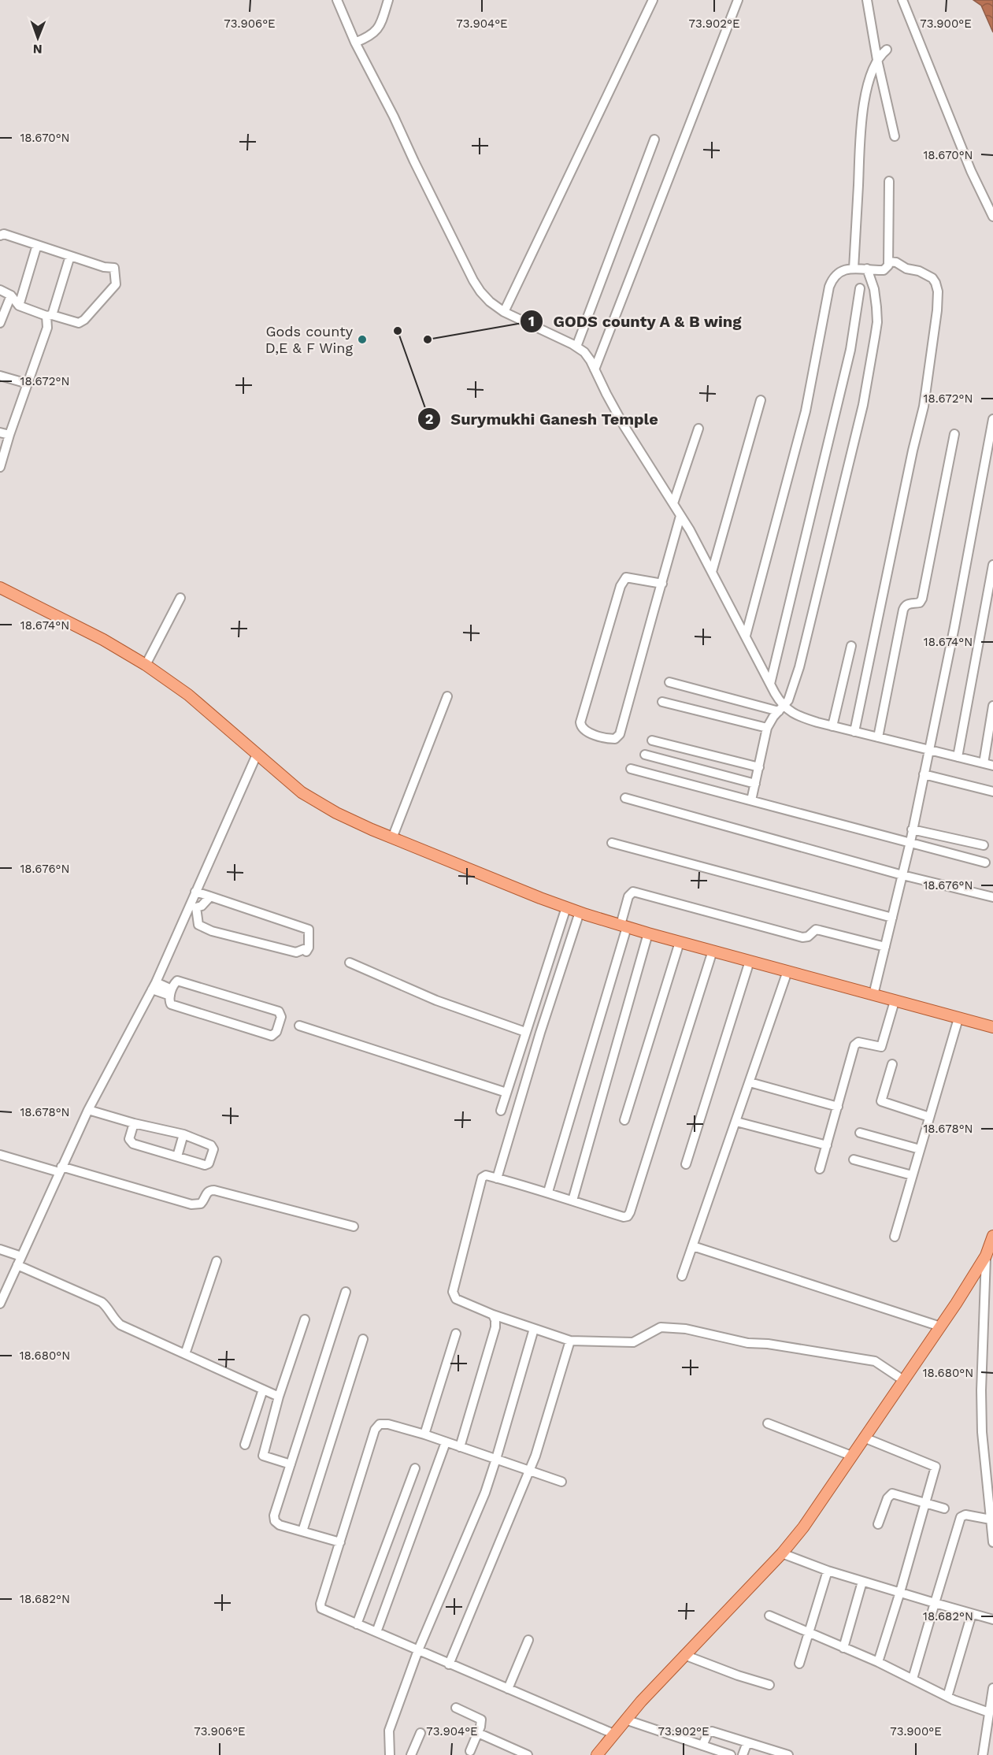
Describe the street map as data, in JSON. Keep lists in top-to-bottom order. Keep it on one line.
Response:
{"places":["Surymukhi Ganesh Temple","Gods county D,E & F Wing","GODS county A & B wing"],"north":"bottom","coordinates":["73.906°E","73.904°E","73.902°E","73.900°E","18.670°N","18.672°N","18.674°N","18.676°N","18.678°N","18.680°N","18.682°N"]}
